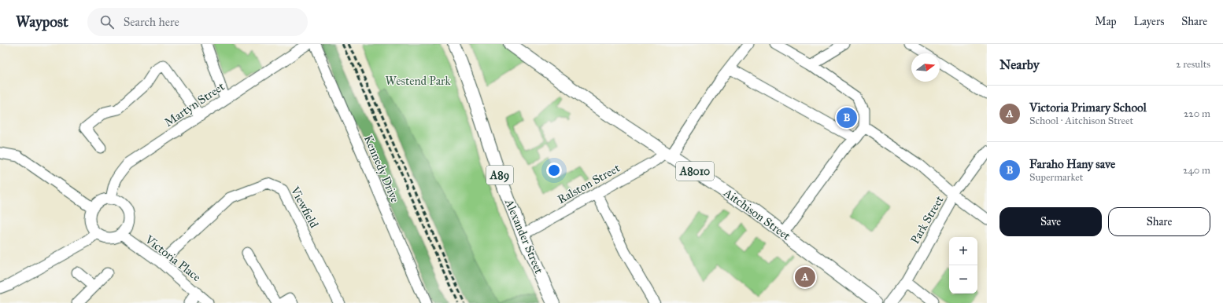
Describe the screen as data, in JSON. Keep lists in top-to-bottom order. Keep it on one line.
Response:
{"streets":{"main road":["A8010","A89","Aitchison Street","Alexander Street"],"street":["Martyn Street","Kennedy Drive","Ralston Street","Viewfield","Park Street","Victoria Place"]},"crossings":[["Martyn Street","Victoria Place"],["Ralston Street","Aitchison Street"],["Ralston Street","Alexander Street"],["Viewfield","Victoria Place"]],"parks":["Westend Park"],"north":"right","page":{"header":"Waypost","search":"Search here","nav":["Map","Layers","Share"],"heading":["Nearby","2 results"],"list":[{"mark":"A","name":"Victoria Primary School","note":"School · Aitchison Street","value":"220 m"},{"mark":"B","name":"Faraho Hany save","note":"Supermarket","value":"240 m"}],"pins":["B","A"],"buttons":["Save","Share"],"map_buttons":["+","−"]}}
